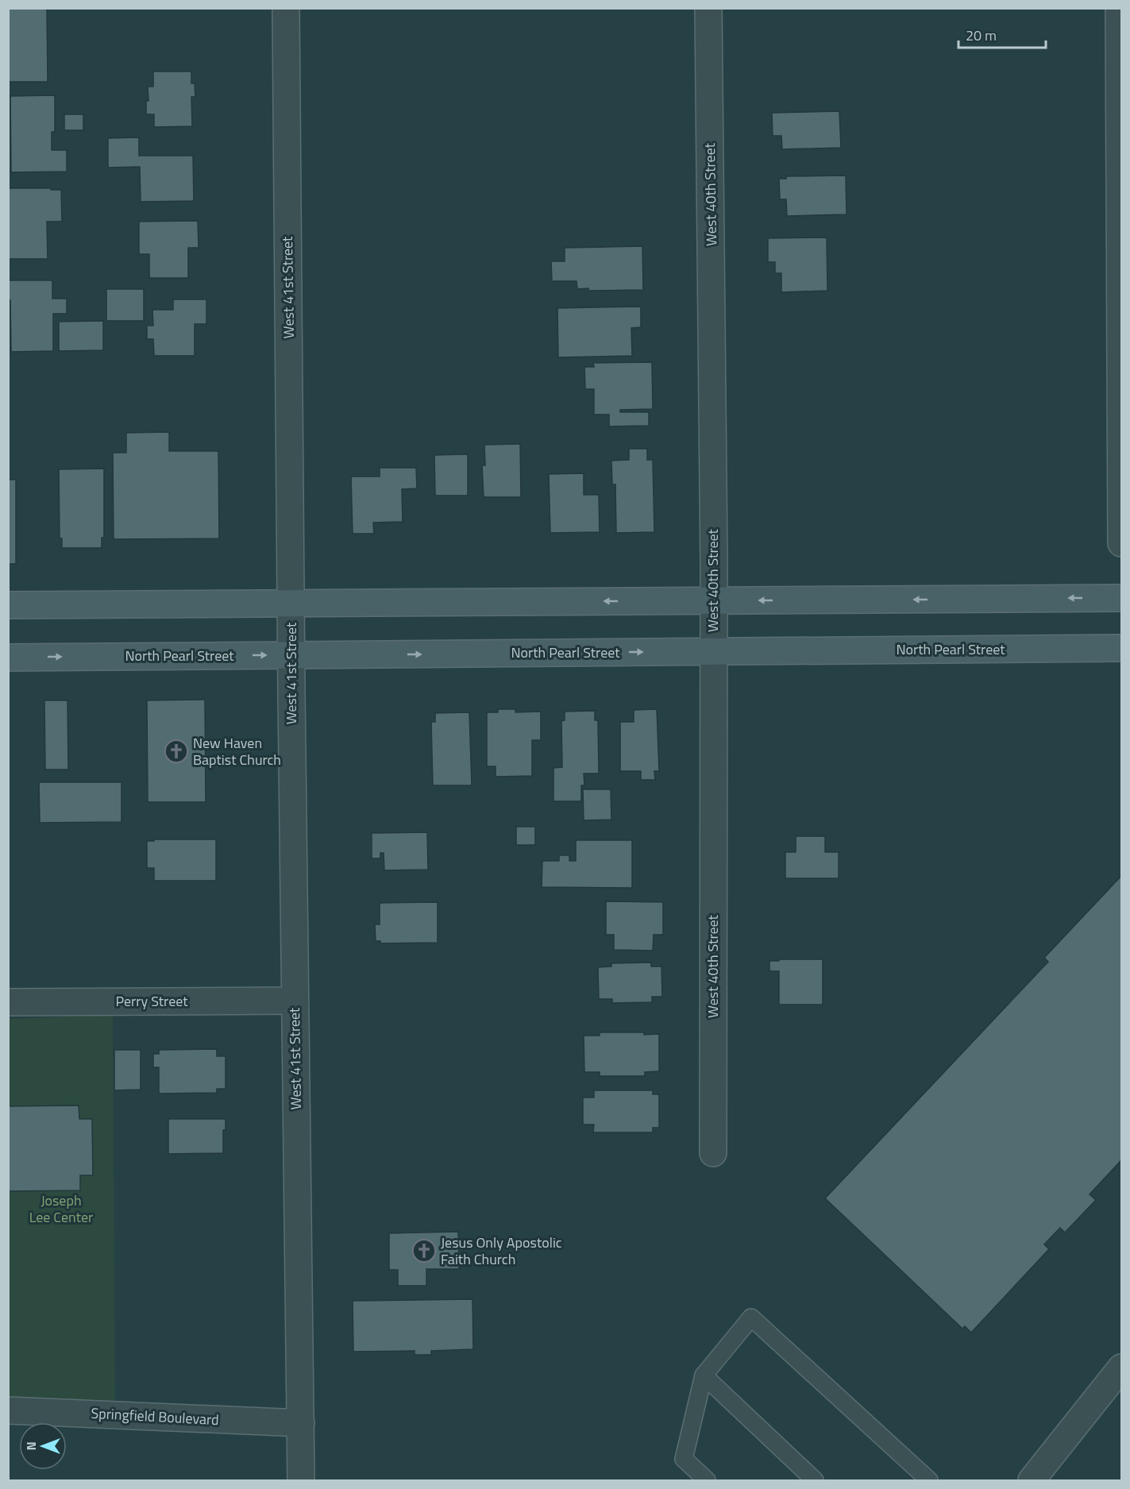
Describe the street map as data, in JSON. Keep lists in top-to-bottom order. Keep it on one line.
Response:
{"streets":{"street":["West 40th Street","West 41st Street","North Pearl Street","Perry Street","Springfield Boulevard"]},"crossings":[["West 40th Street","North Pearl Street"],["West 41st Street","North Pearl Street"],["West 41st Street","Perry Street"],["West 41st Street","Springfield Boulevard"]],"parks":["Joseph Lee Center"],"places":{"church":["New Haven Baptist Church","Jesus Only Apostolic Faith Church"]},"scale_bar":"20 m","north":"left"}
